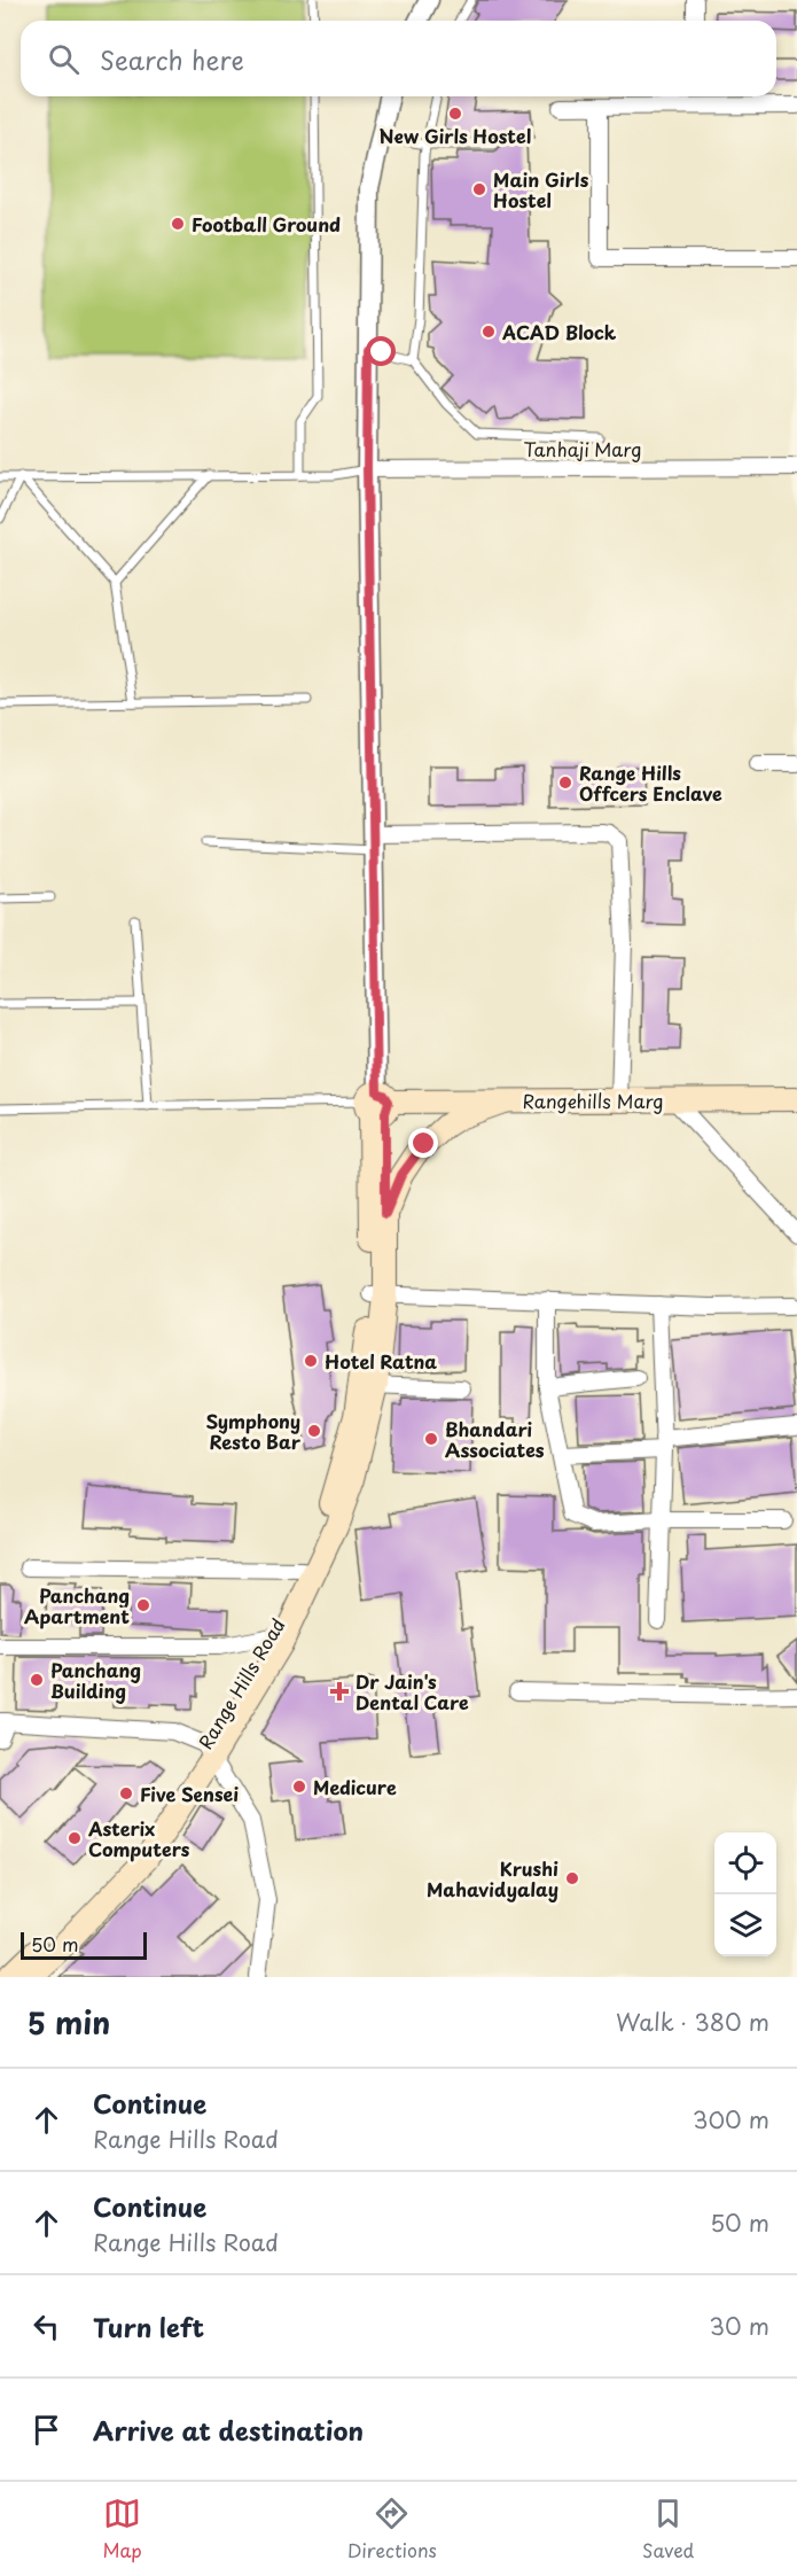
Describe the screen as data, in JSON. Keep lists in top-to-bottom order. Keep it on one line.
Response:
{"streets":{"main road":["Rangehills Marg","Range Hills Road"],"street":["Tanhaji Marg"]},"crossings":[["Rangehills Marg","Range Hills Road"]],"places":{"other":["New Girls Hostel","Main Girls Hostel","Football Ground","ACAD Block","Range Hills Offcers Enclave","Hotel Ratna","Symphony Resto Bar","Bhandari Associates","Panchang Apartment","Panchang Building","Medicure","Five Sensei","Asterix Computers","Krushi Mahavidyalay"],"health":["Dr Jain's Dental Care"]},"scale_bar":"50 m","page":{"search":"Search here","scale":"50 m","heading":["5 min","Walk · 380 m"],"list":[["Continue","Range Hills Road","300 m"],["Continue","Range Hills Road","50 m"],["Turn left","30 m"],"Arrive at destination"],"nav":["Map","Directions","Saved"]}}
